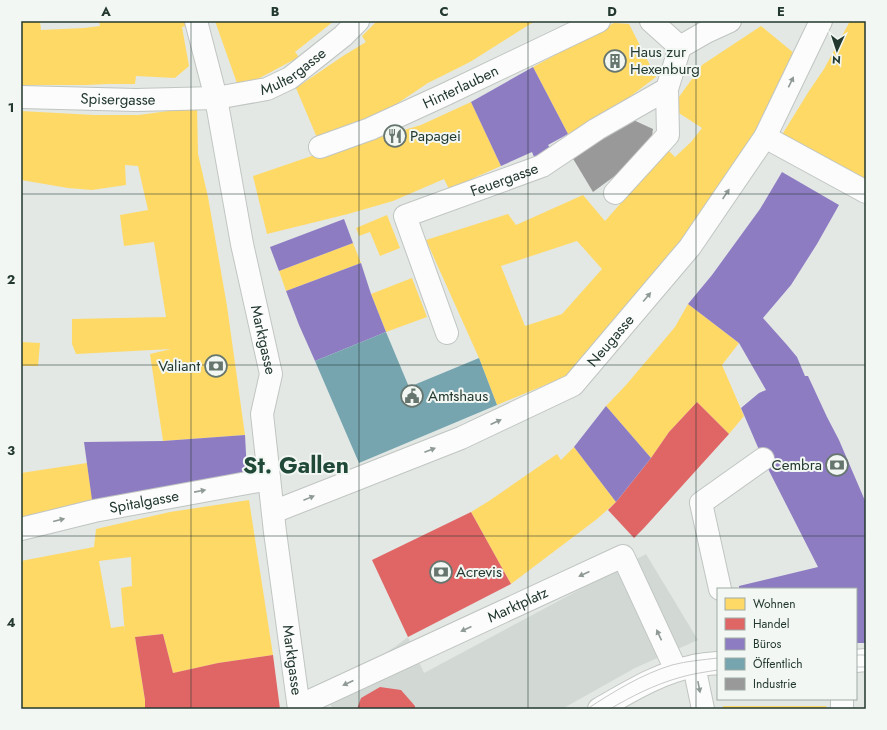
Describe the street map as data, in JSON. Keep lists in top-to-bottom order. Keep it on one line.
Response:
{"streets":{"street":["Multergasse","Hinterlauben","Spisergasse","Feuergasse","Marktgasse","Neugasse","Spitalgasse","Marktplatz"]},"crossings":[["Multergasse","Spisergasse"],["Multergasse","Marktgasse"],["Spisergasse","Marktgasse"],["Marktgasse","Neugasse"],["Marktgasse","Spitalgasse"],["Marktgasse","Marktplatz"]],"one_way":["Neugasse","Spitalgasse"],"districts":["St. Gallen"],"places":{"building":["Haus zur Hexenburg"],"restaurant":["Papagei"],"bank":["Valiant","Cembra","Acrevis"],"public building":["Amtshaus"]},"legend":["Wohnen","Handel","Büros","Öffentlich","Industrie"],"north":"bottom","grid":{"columns":["A","B","C","D","E"],"rows":["1","2","3","4"]}}
